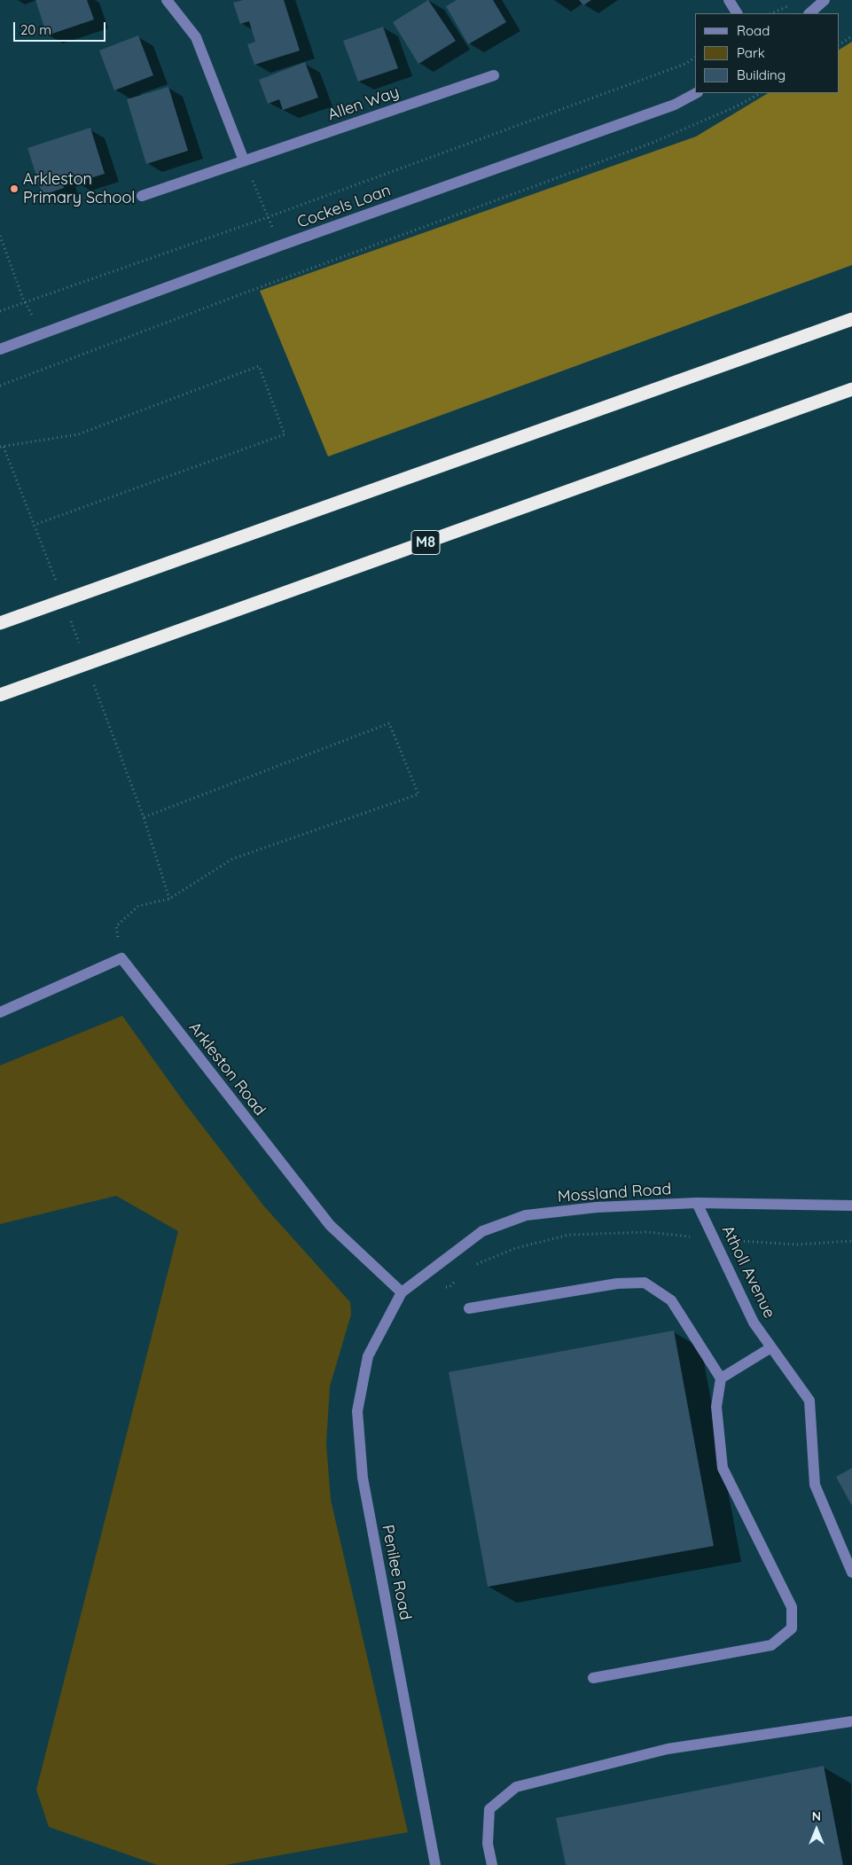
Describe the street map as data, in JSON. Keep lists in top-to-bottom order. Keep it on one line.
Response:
{"streets":{"highway":["M8"],"street":["Allen Way","Cockels Loan","Arkleston Road","Mossland Road","Atholl Avenue","Penilee Road"]},"crossings":[["Arkleston Road","Mossland Road"],["Arkleston Road","Penilee Road"],["Mossland Road","Atholl Avenue"],["Mossland Road","Penilee Road"]],"places":["Arkleston Primary School"],"legend":["Road","Park","Building"],"scale_bar":"20 m","north":"top"}
